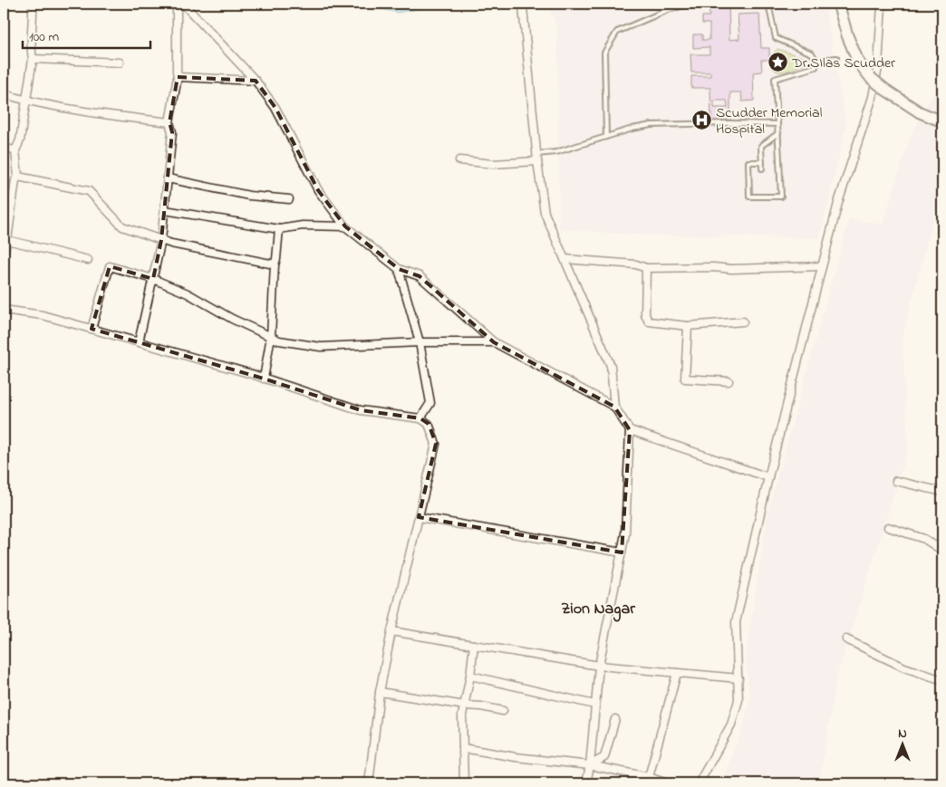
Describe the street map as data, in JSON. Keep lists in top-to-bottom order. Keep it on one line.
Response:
{"districts":["Zion Nagar"],"places":{"place":["Dr.SIlas Scudder"],"hospital":["Scudder Memorial Hospital"]},"scale_bar":"100 m","north":"top"}
